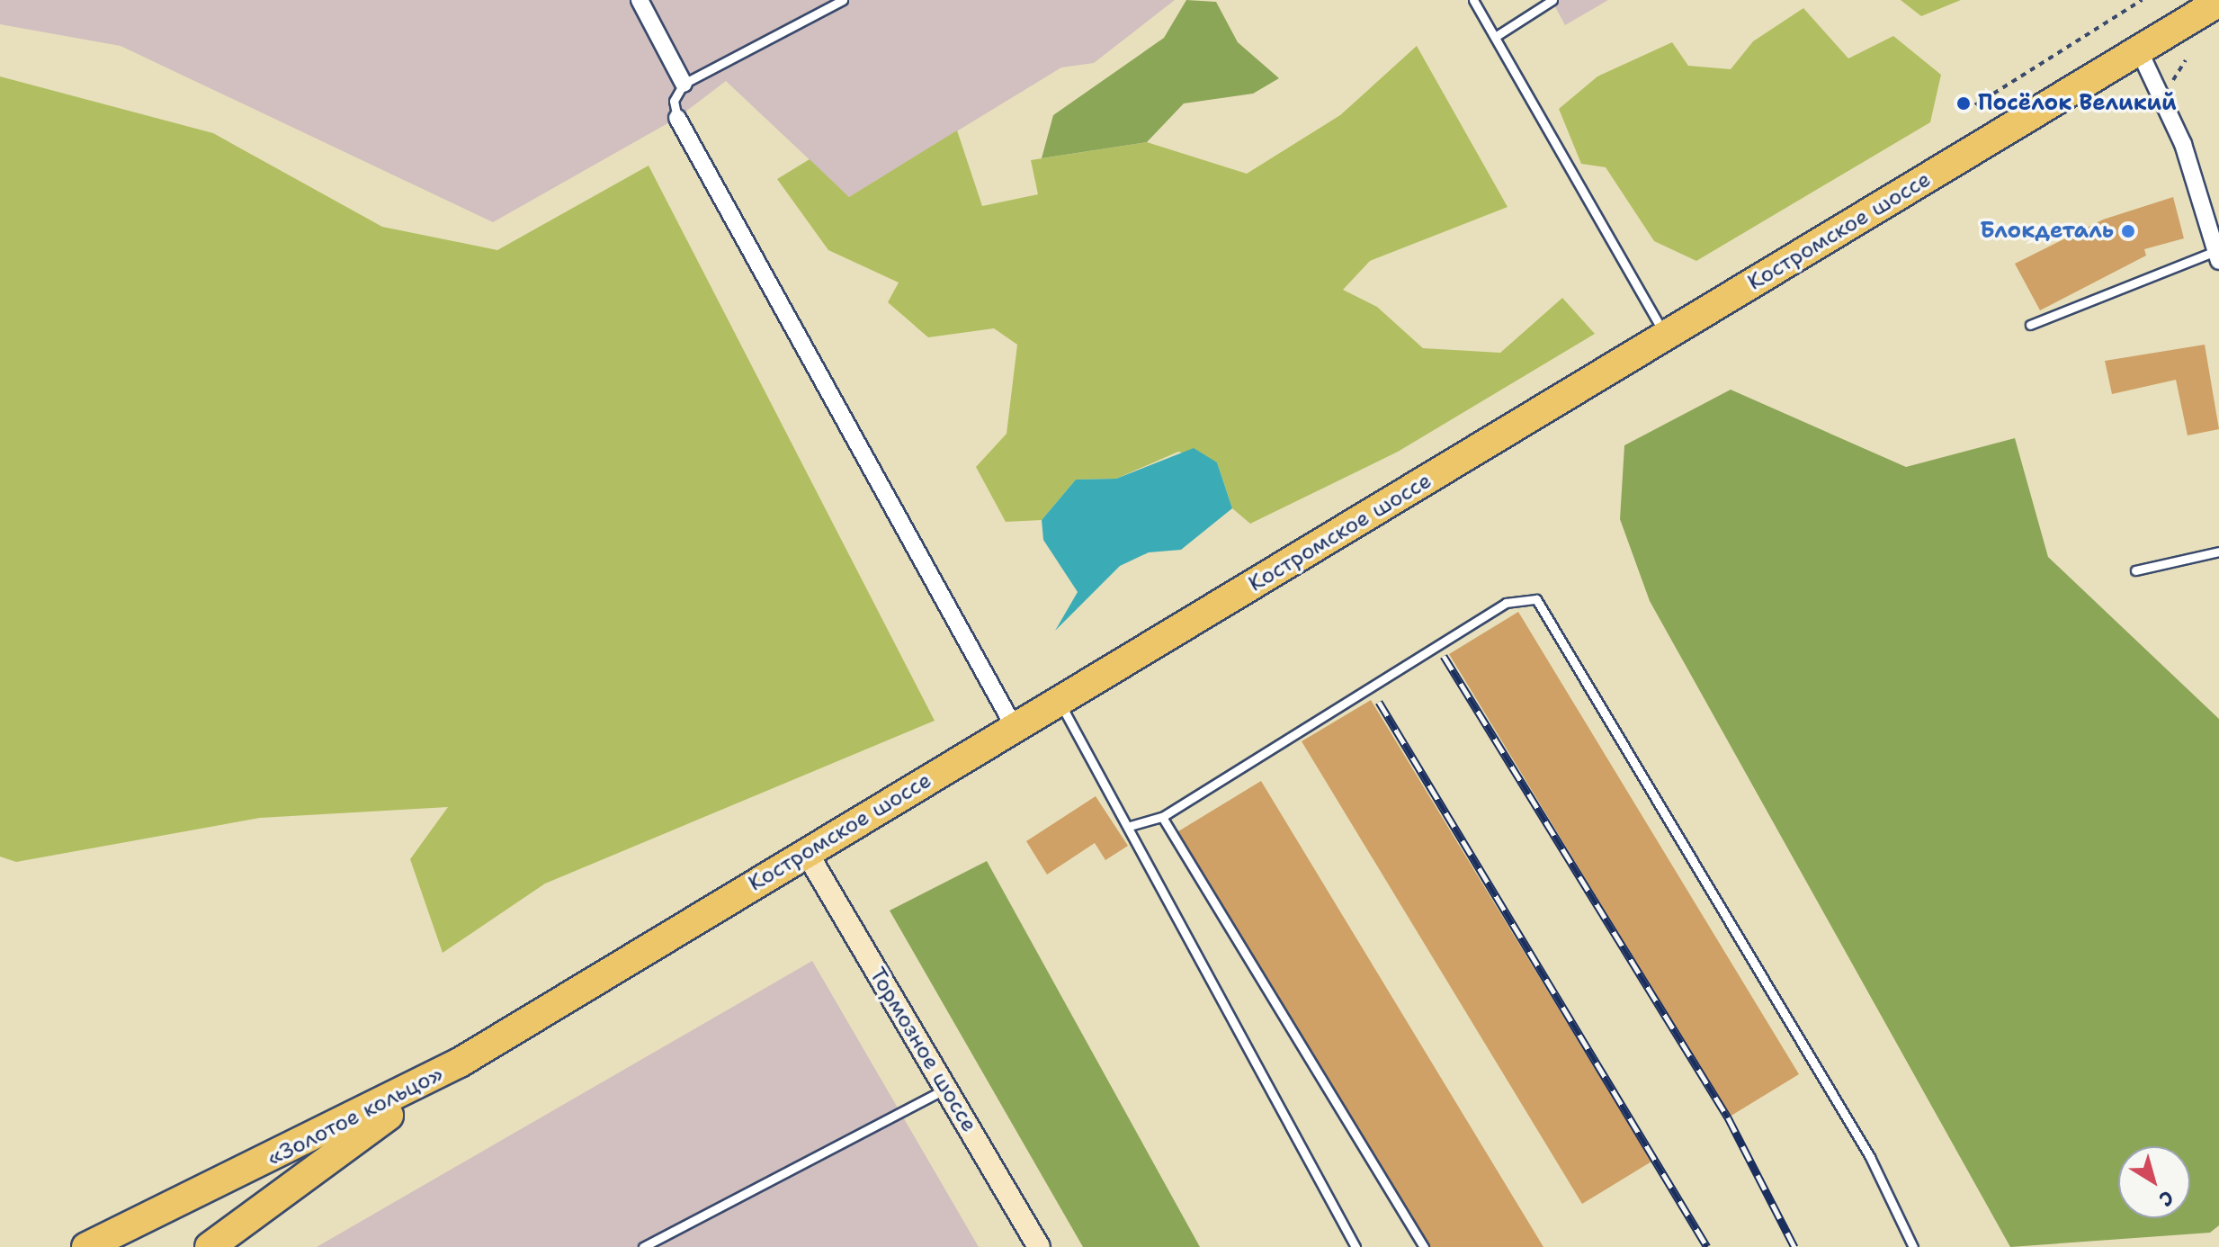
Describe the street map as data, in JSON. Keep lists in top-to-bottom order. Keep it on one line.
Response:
{"streets":{"highway":["Костромское шоссе","«Золотое кольцо»"],"street":["Тормозное шоссе"]},"crossings":[["Костромское шоссе","Тормозное шоссе"],["Костромское шоссе","«Золотое кольцо»"]],"places":["Посёлок Великий","Блокдеталь"],"north":"bottom right"}
